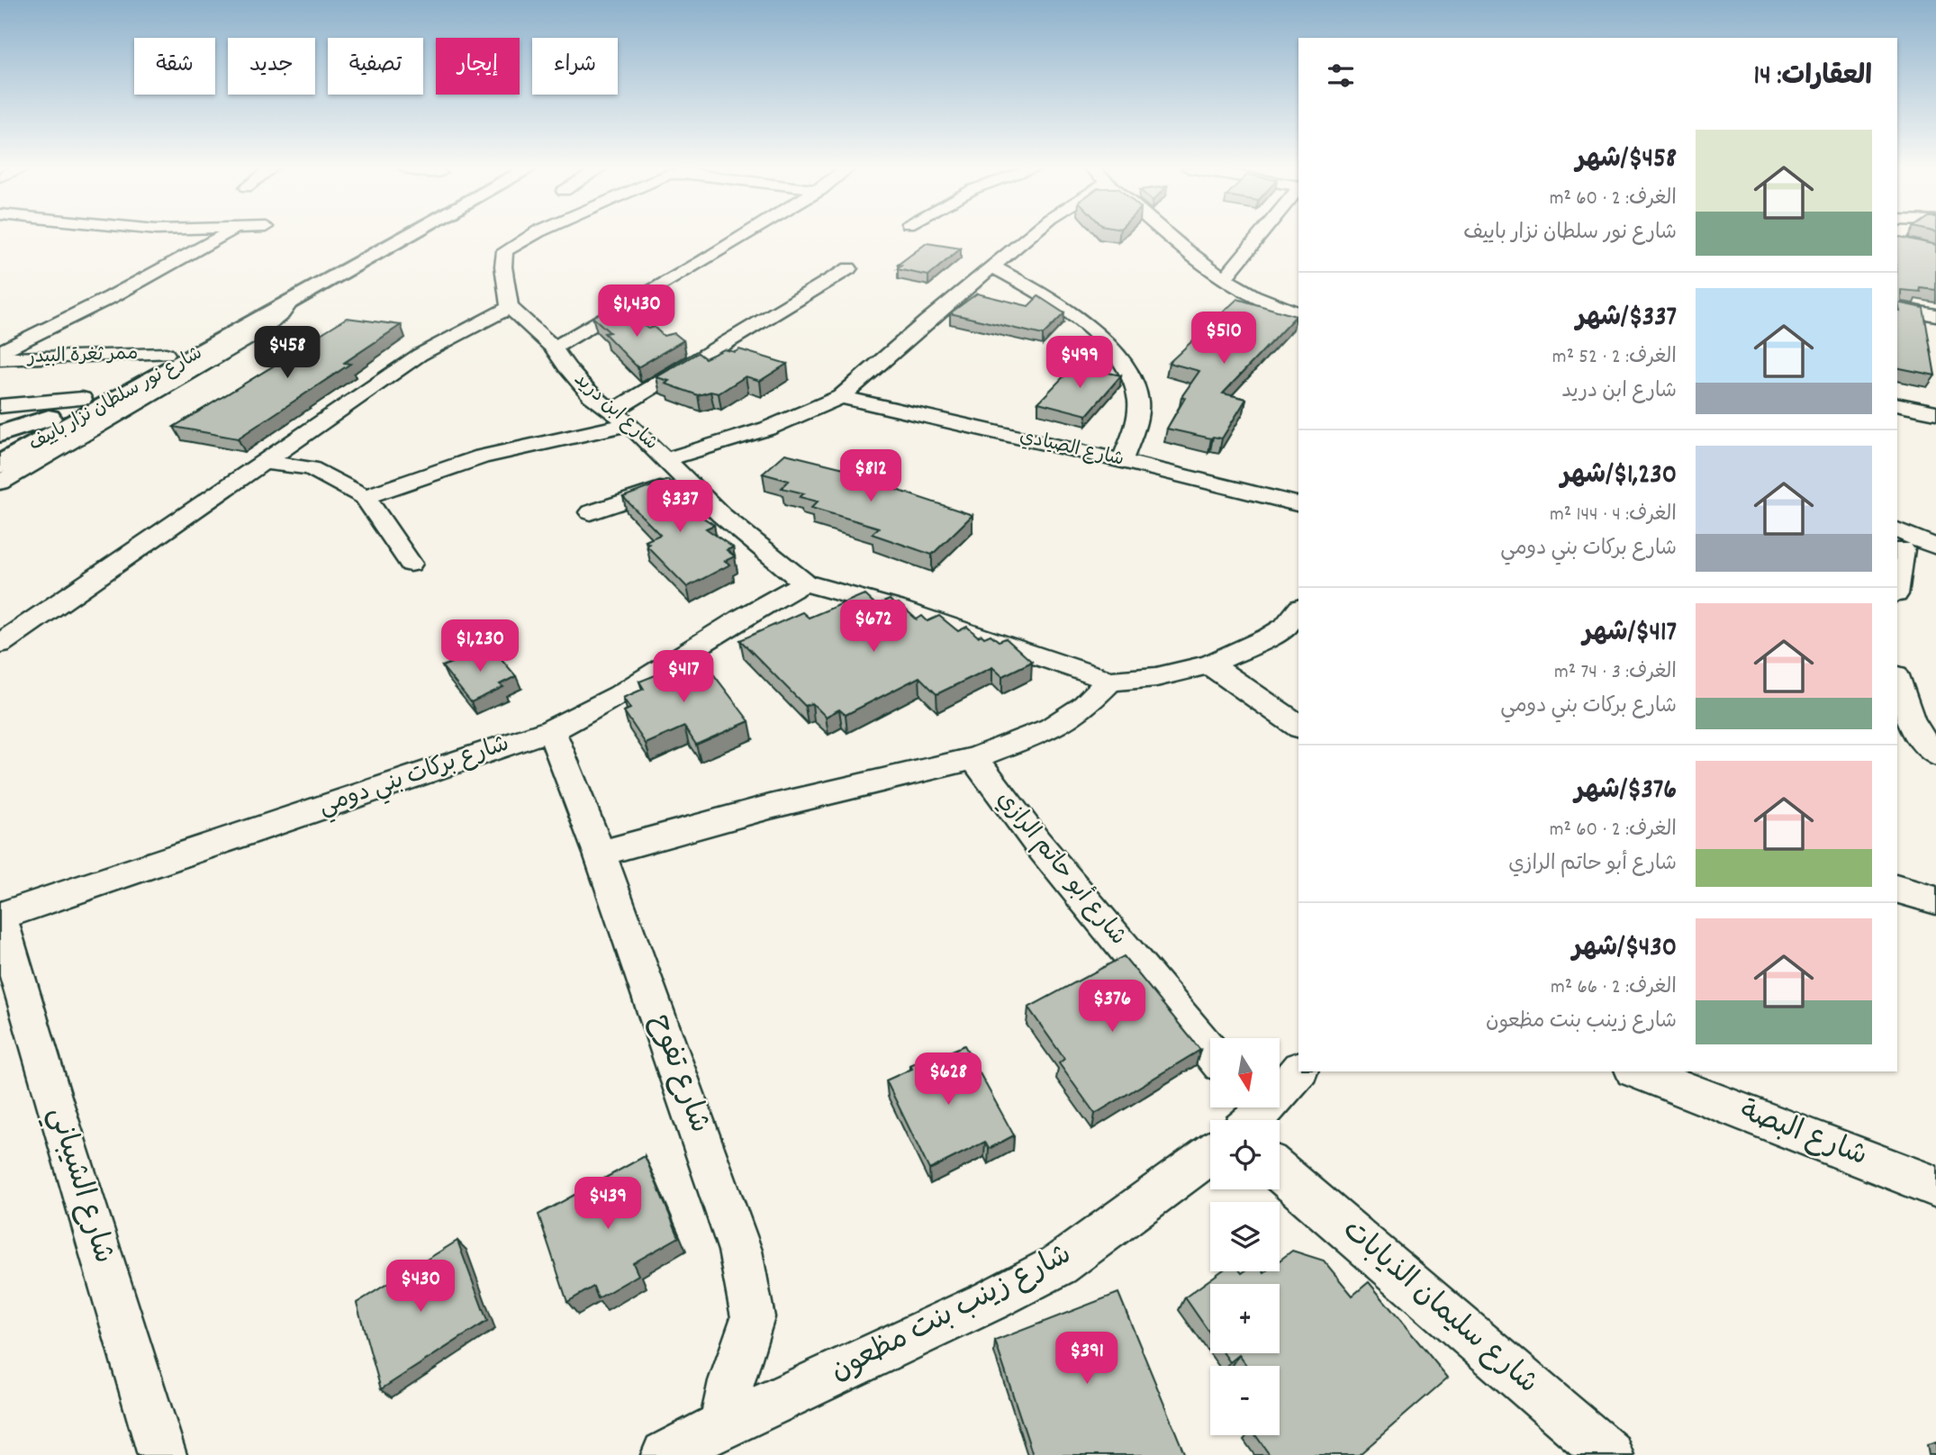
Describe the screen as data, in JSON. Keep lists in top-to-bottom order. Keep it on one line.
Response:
{"streets":{"main road":["شارع نور سلطان نزار باييف"],"street":["ممر ثغرة البيدر","شارع ابن دريد","شارع الصيادي","شارع بركات بني دومي","شارع أبو حاتم الرازي","شارع تفوح","شارع البصة","شارع الشيباني","شارع سليمان الذيابات","شارع زينب بنت مظعون"]},"crossings":[["ممر ثغرة البيدر","شارع نور سلطان نزار باييف"],["شارع ابن دريد","شارع بركات بني دومي"],["شارع بركات بني دومي","شارع تفوح"],["شارع بركات بني دومي","شارع الشيباني"],["شارع تفوح","شارع زينب بنت مظعون"]],"north":"bottom","page":{"chip":["شراء","إيجار","تصفية","جديد","شقة"],"heading":"العقارات: 14","list":[{"name":"$458/شهر","note":"الغرف: 2 · 60 m² · شارع نور سلطان نزار باييف"},{"name":"$337/شهر","note":"الغرف: 2 · 52 m² · شارع ابن دريد"},{"name":"$1,230/شهر","note":"الغرف: 4 · 144 m² · شارع بركات بني دومي"},{"name":"$417/شهر","note":"الغرف: 3 · 74 m² · شارع بركات بني دومي"},{"name":"$376/شهر","note":"الغرف: 2 · 60 m² · شارع أبو حاتم الرازي"},{"name":"$430/شهر","note":"الغرف: 2 · 66 m² · شارع زينب بنت مظعون"}],"price":["$1,430","$510","$458","$499","$812","$337","$672","$1,230","$417","$376","$628","$439","$430","$391"],"map_buttons":["+","−"]}}
